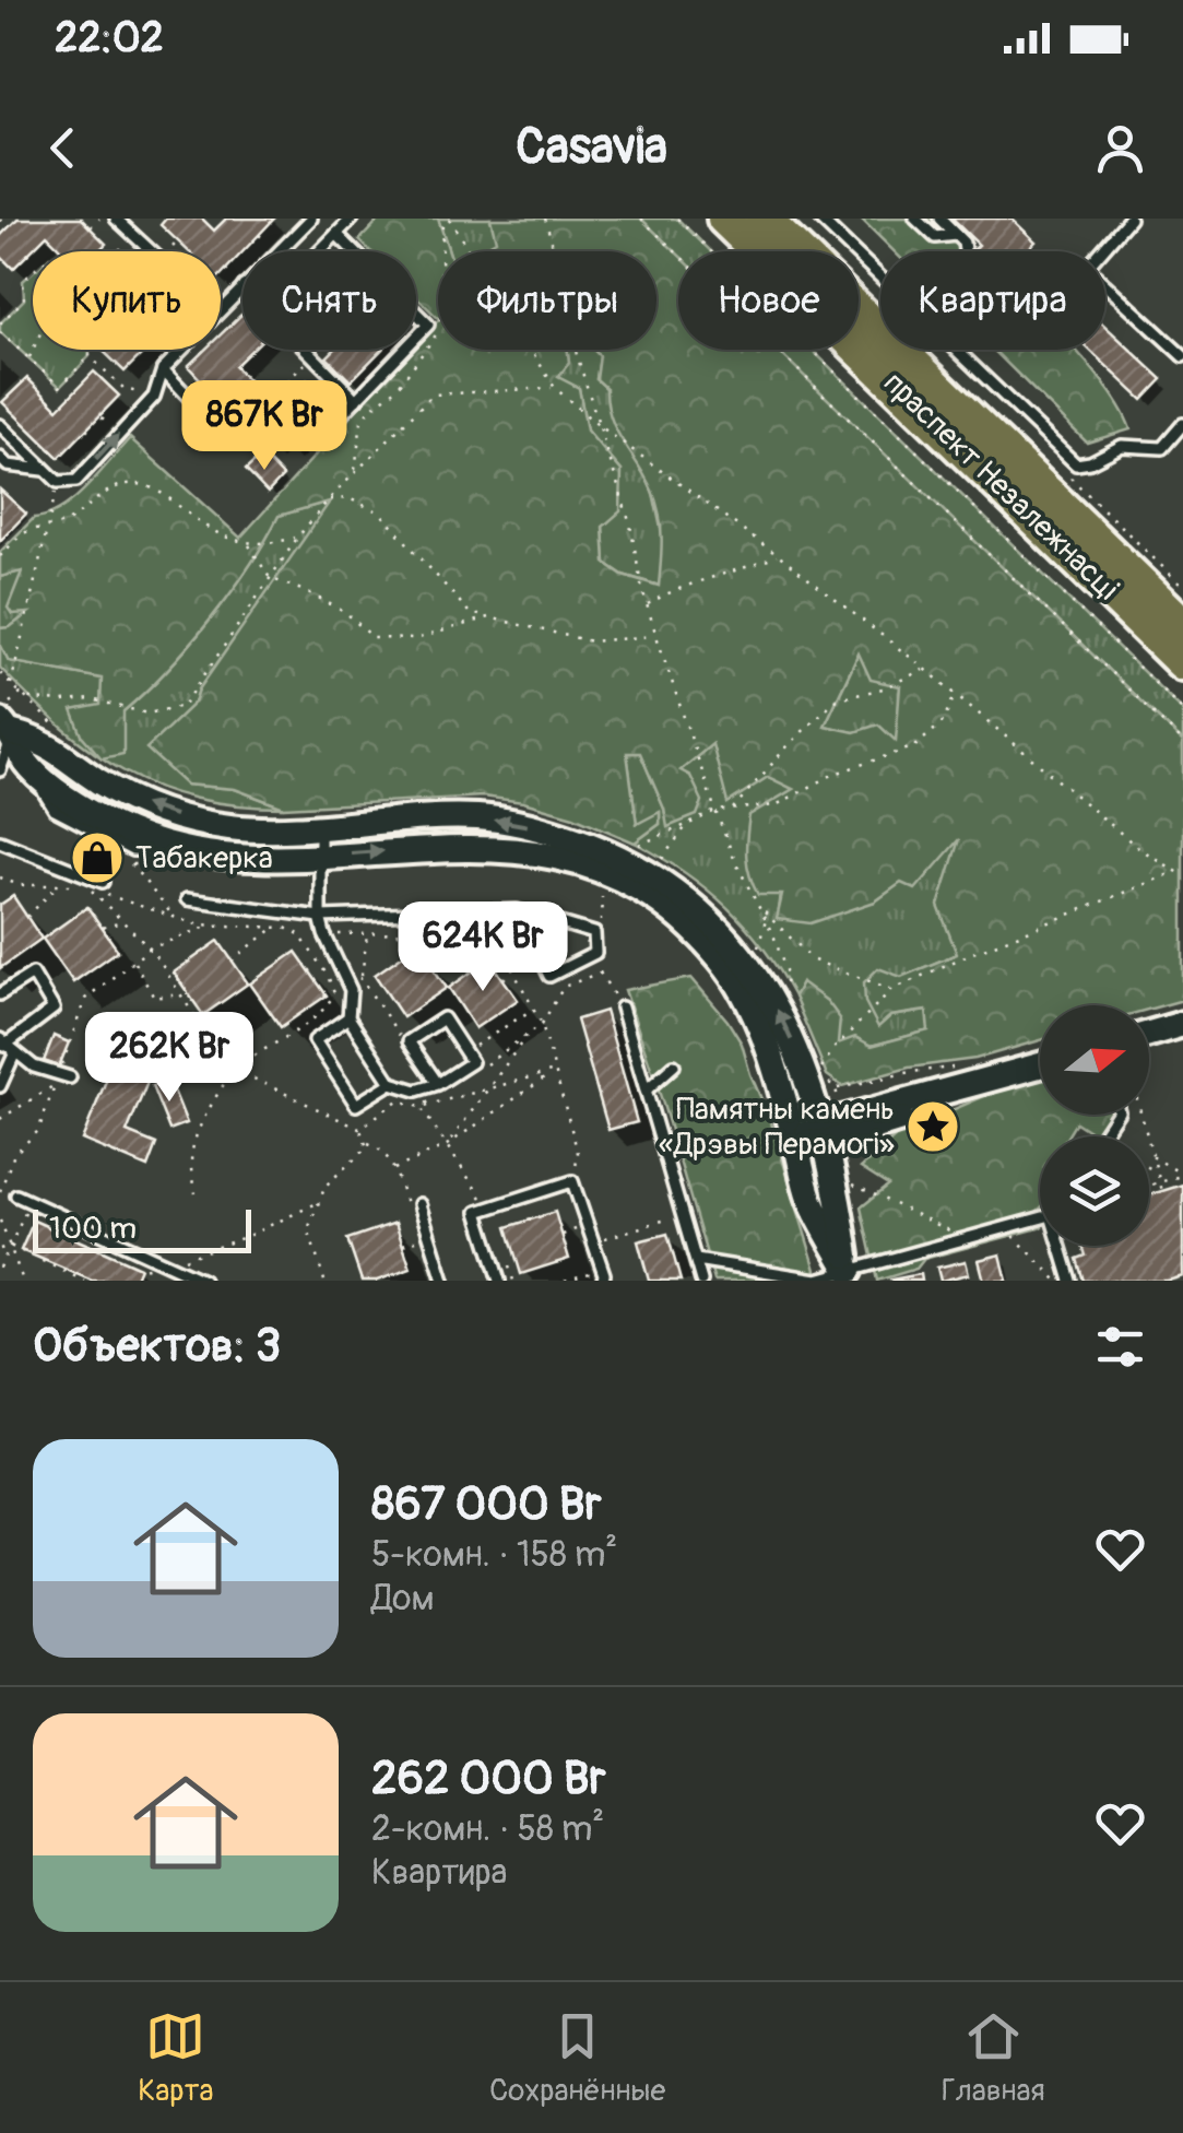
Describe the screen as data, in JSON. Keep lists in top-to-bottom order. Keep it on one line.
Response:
{"streets":{"highway":["праспект Незалежнасці"]},"places":{"shop":["Табакерка"],"place":["Памятны камень «Дрэвы Перамогі»"]},"scale_bar":"100 m","north":"right","page":{"status":"22:02","header":"Casavia","chip":["Купить","Снять","Фильтры","Новое","Квартира"],"price":["867K Br","624K Br","262K Br"],"scale":"100 m","heading":"Объектов: 3","list":[{"name":"867 000 Br","note":"5-комн. · 158 m² · Дом"},{"name":"262 000 Br","note":"2-комн. · 58 m² · Квартира"}],"tabs":["Карта","Сохранённые","Главная"]}}
